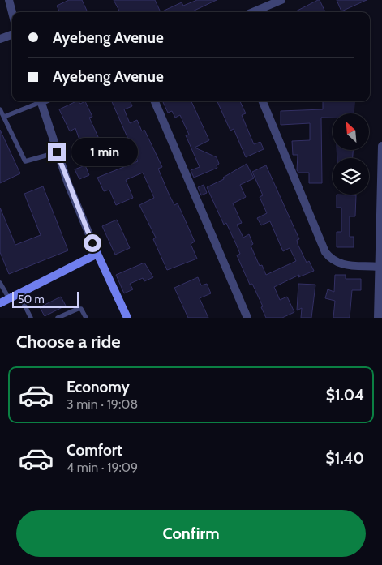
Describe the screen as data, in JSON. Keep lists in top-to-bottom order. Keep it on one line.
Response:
{"scale_bar":"50 m","north":"top left","page":{"banner":["Ayebeng Avenue","Ayebeng Avenue"],"bubble":"1 min","scale":"50 m","heading":"Choose a ride","list":[{"name":"Economy","note":"3 min · 19:08","value":"$1.04"},{"name":"Comfort","note":"4 min · 19:09","value":"$1.40"}],"buttons":"Confirm"}}
